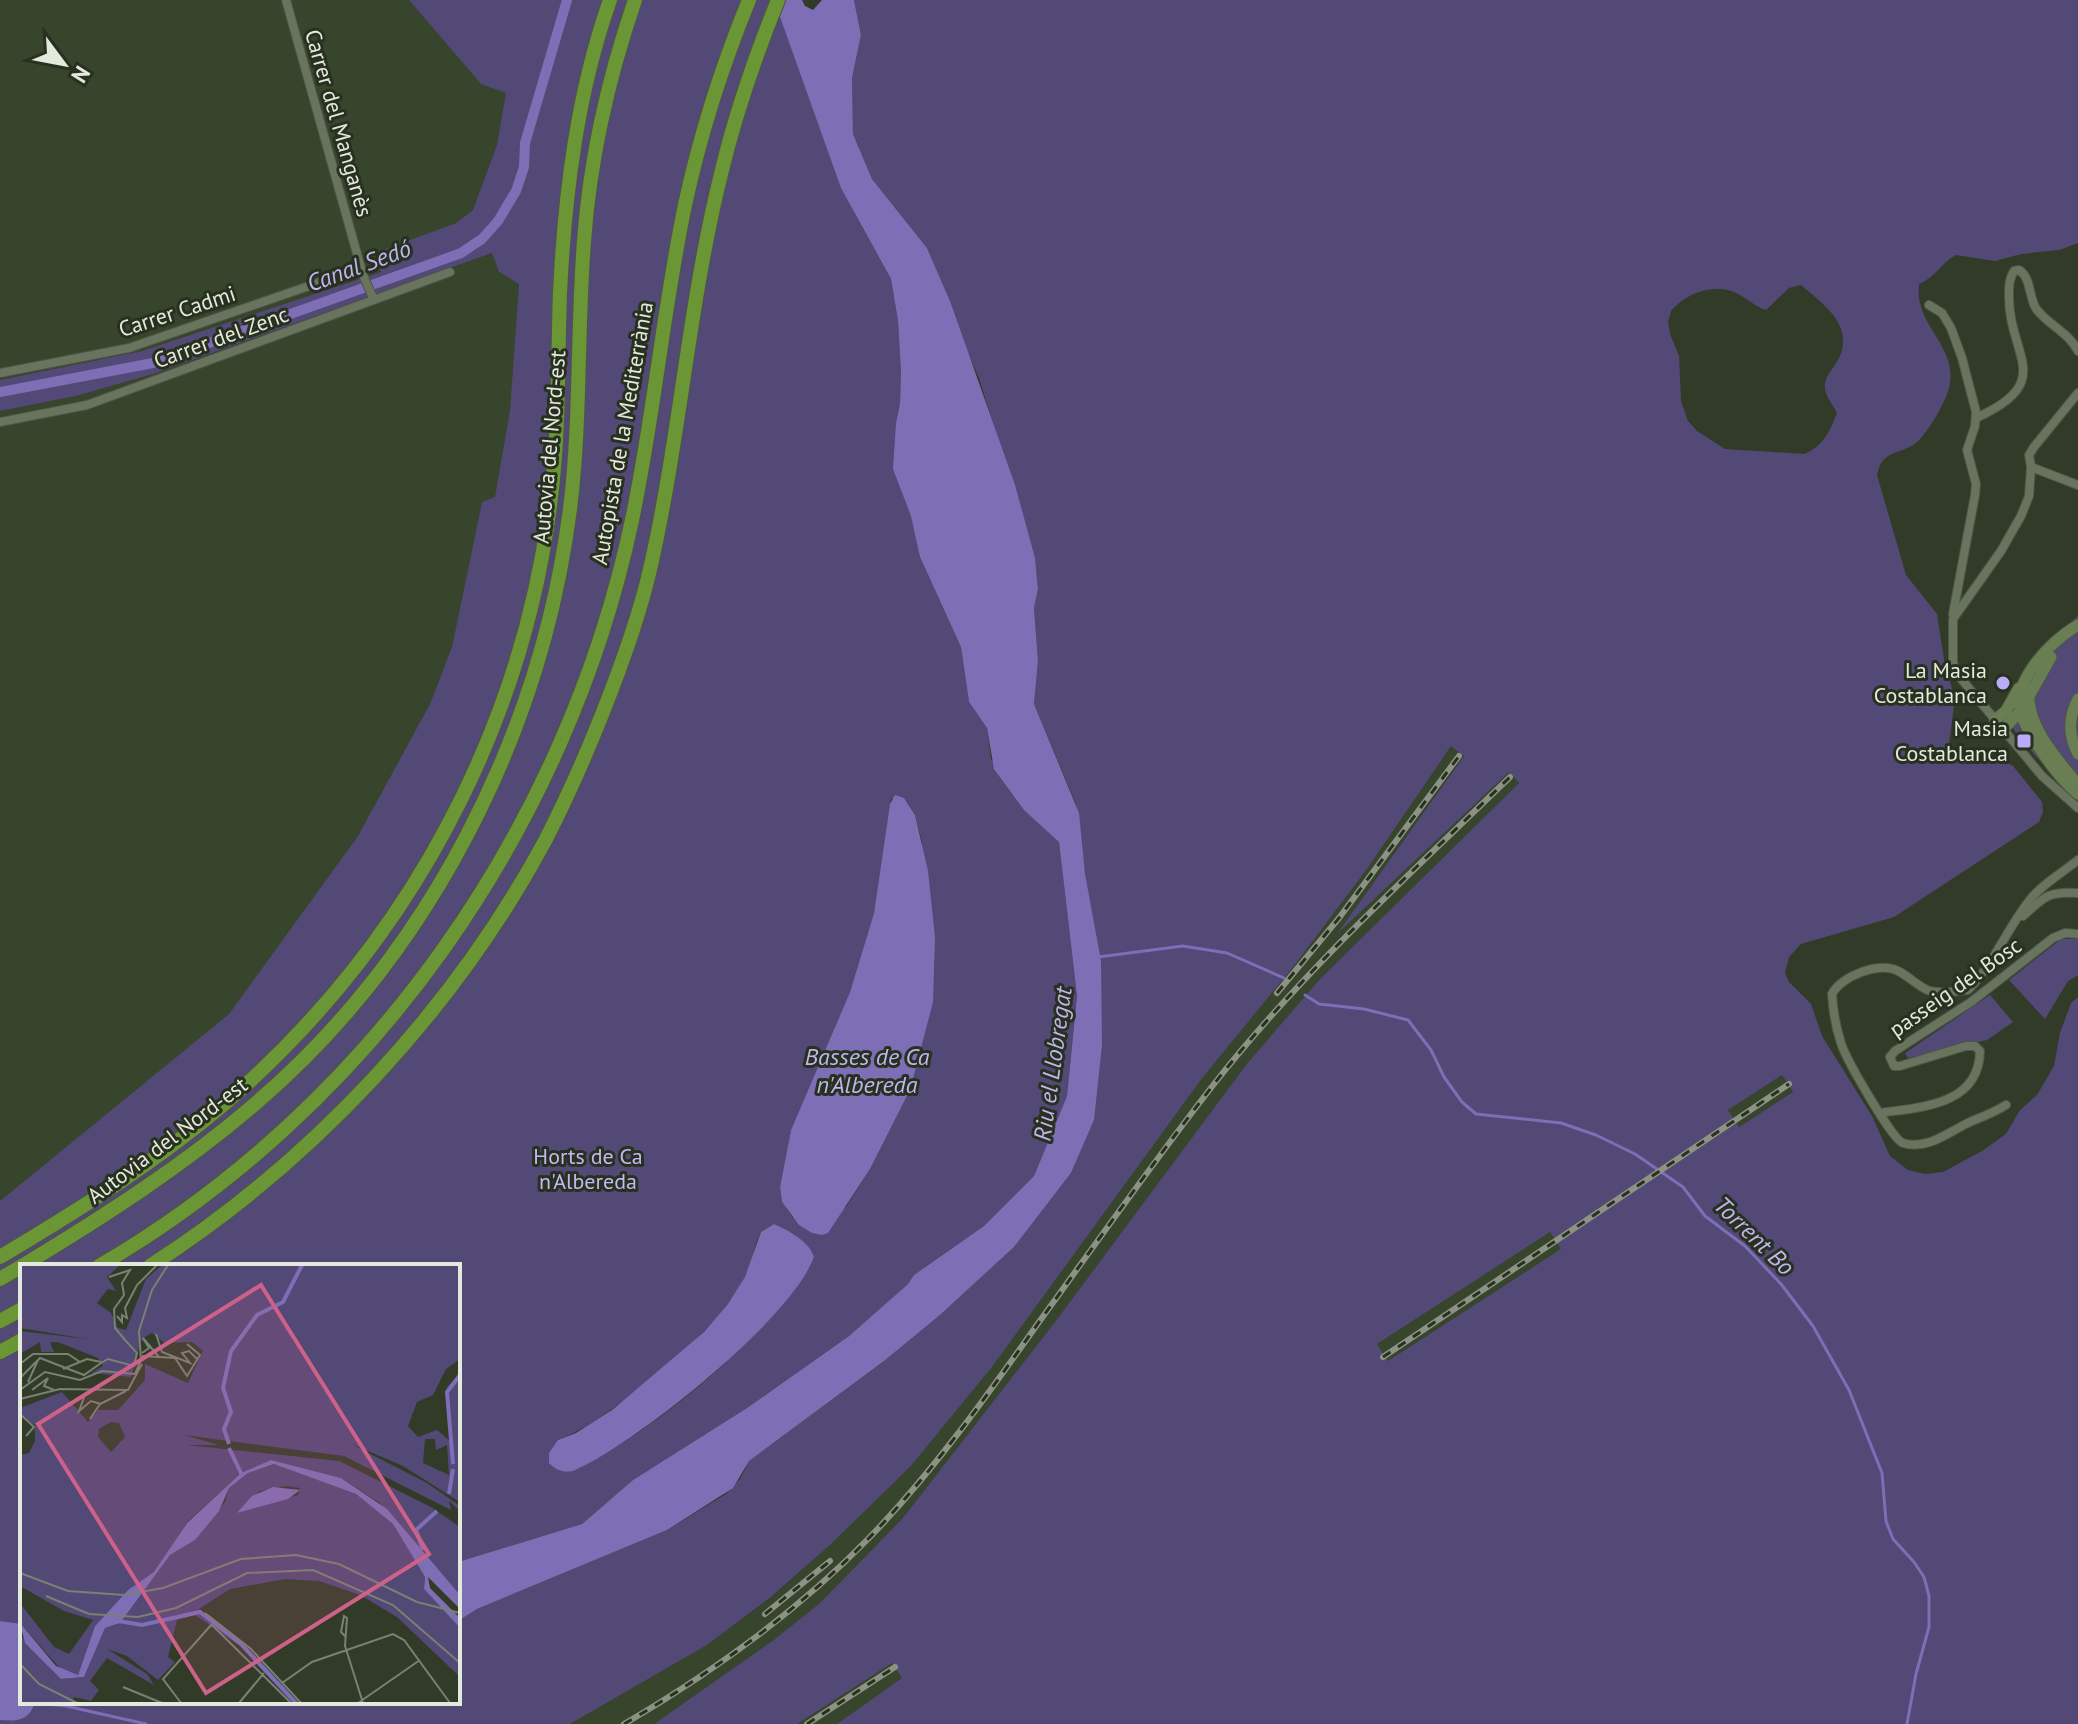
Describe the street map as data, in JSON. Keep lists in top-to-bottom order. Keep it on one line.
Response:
{"streets":{"highway":["Autopista de la Mediterrània","Autovia del Nord-est"],"street":["Carrer del Manganès","Carrer Cadmi","Carrer del Zenc","passeig del Bosc"]},"crossings":[["Carrer del Manganès","Carrer Cadmi"],["Carrer del Manganès","Carrer del Zenc"]],"water":["Canal Sedó","Basses de Ca n'Albereda","Riu el Llobregat","Torrent Bo"],"parks":["Horts de Ca n'Albereda"],"places":{"other":["La Masia Costablanca"],"transit":["Masia Costablanca"]},"north":"bottom right"}
